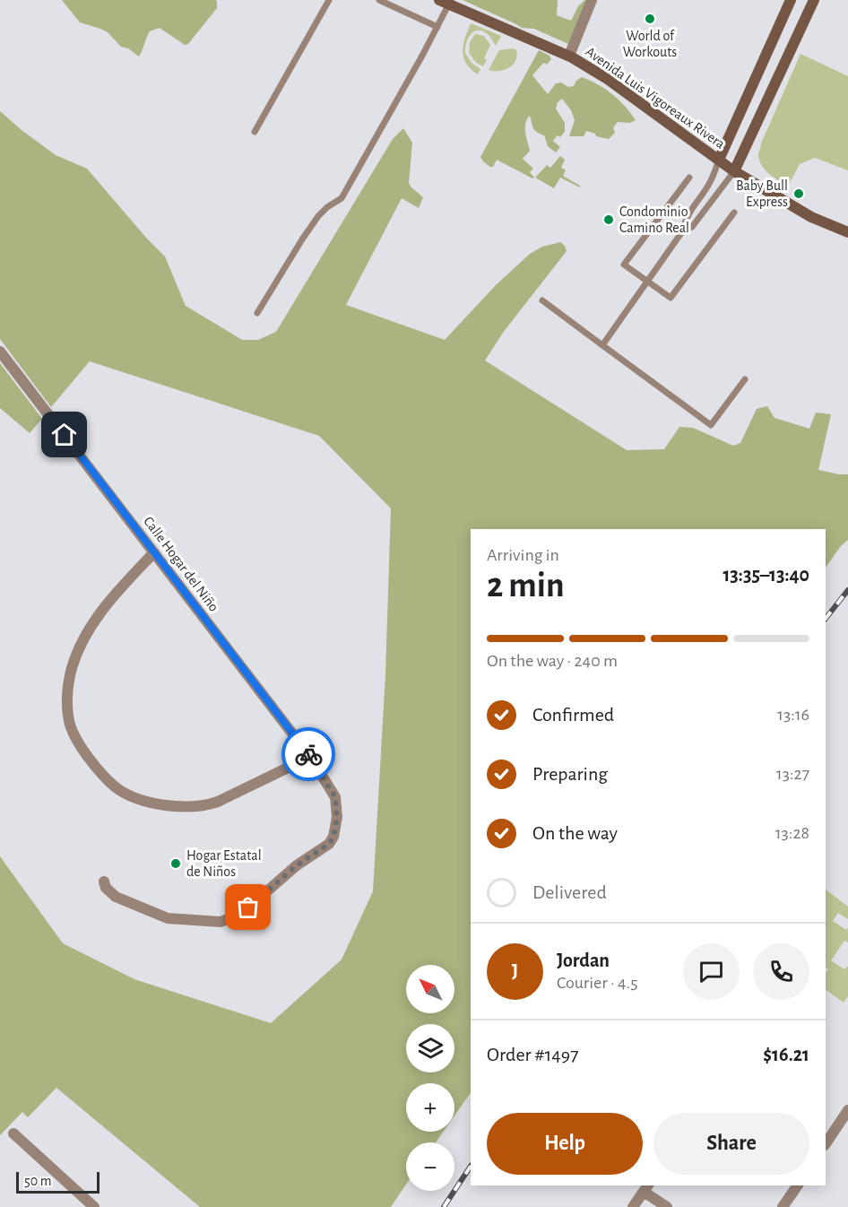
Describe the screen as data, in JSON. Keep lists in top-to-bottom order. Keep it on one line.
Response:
{"streets":{"main road":["Avenida Luis Vigoreaux Rivera"],"street":["Calle Hogar del Niño"]},"places":["World of Workouts","Baby Bull Express","Condominio Camino Real","Hogar Estatal de Niños"],"scale_bar":"50 m","north":"top left","page":{"heading":["2 min","Arriving in","13:35–13:40"],"panel":["Jordan","Courier · 4.5","Order #1497","$16.21"],"bar":"On the way · 240 m","list":[["Confirmed","13:16"],["Preparing","13:27"],["On the way","13:28"],"Delivered"],"round":"J","map_buttons":["+","−"],"buttons":["Help","Share"],"scale":"50 m"}}
